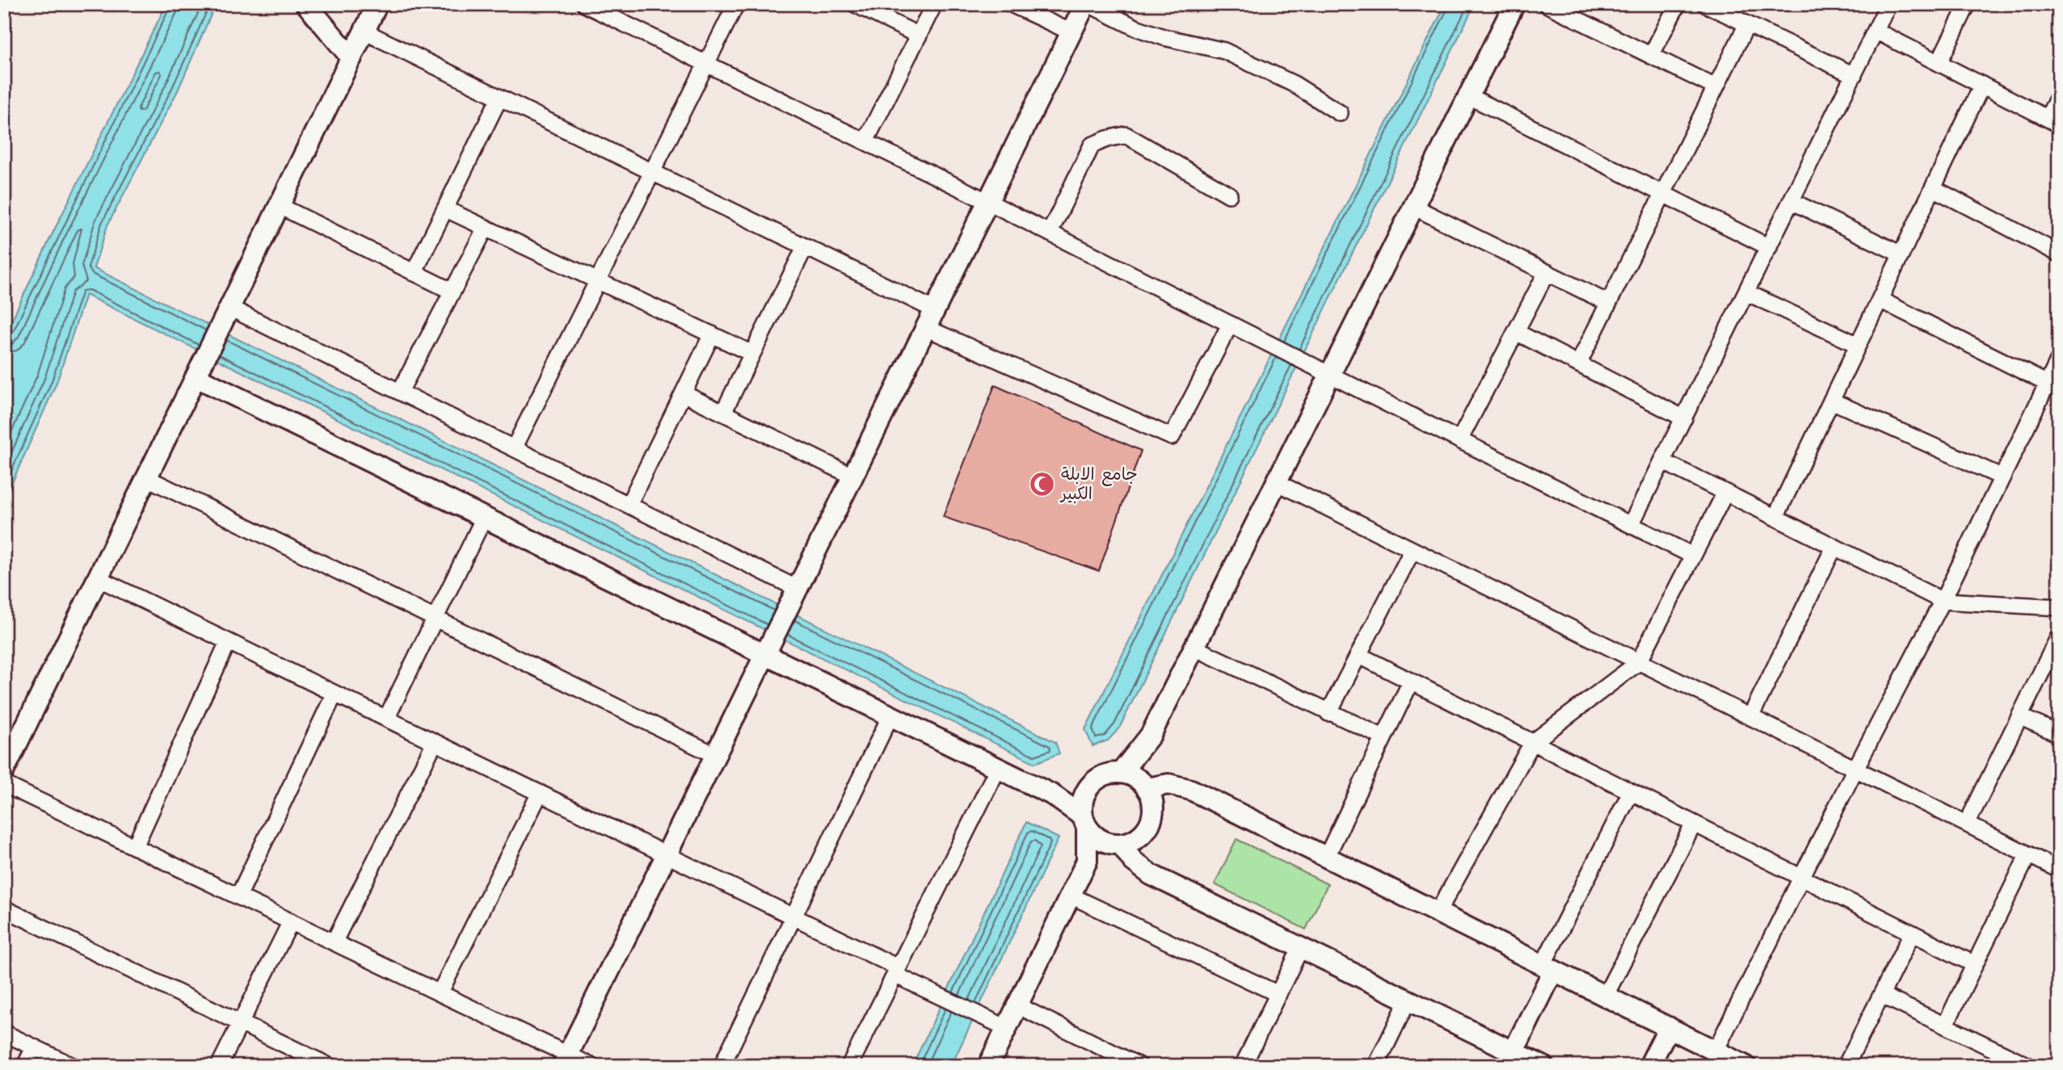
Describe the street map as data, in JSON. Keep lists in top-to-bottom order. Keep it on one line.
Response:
{"places":{"mosque":["جامع الابلة الكبير"]}}
